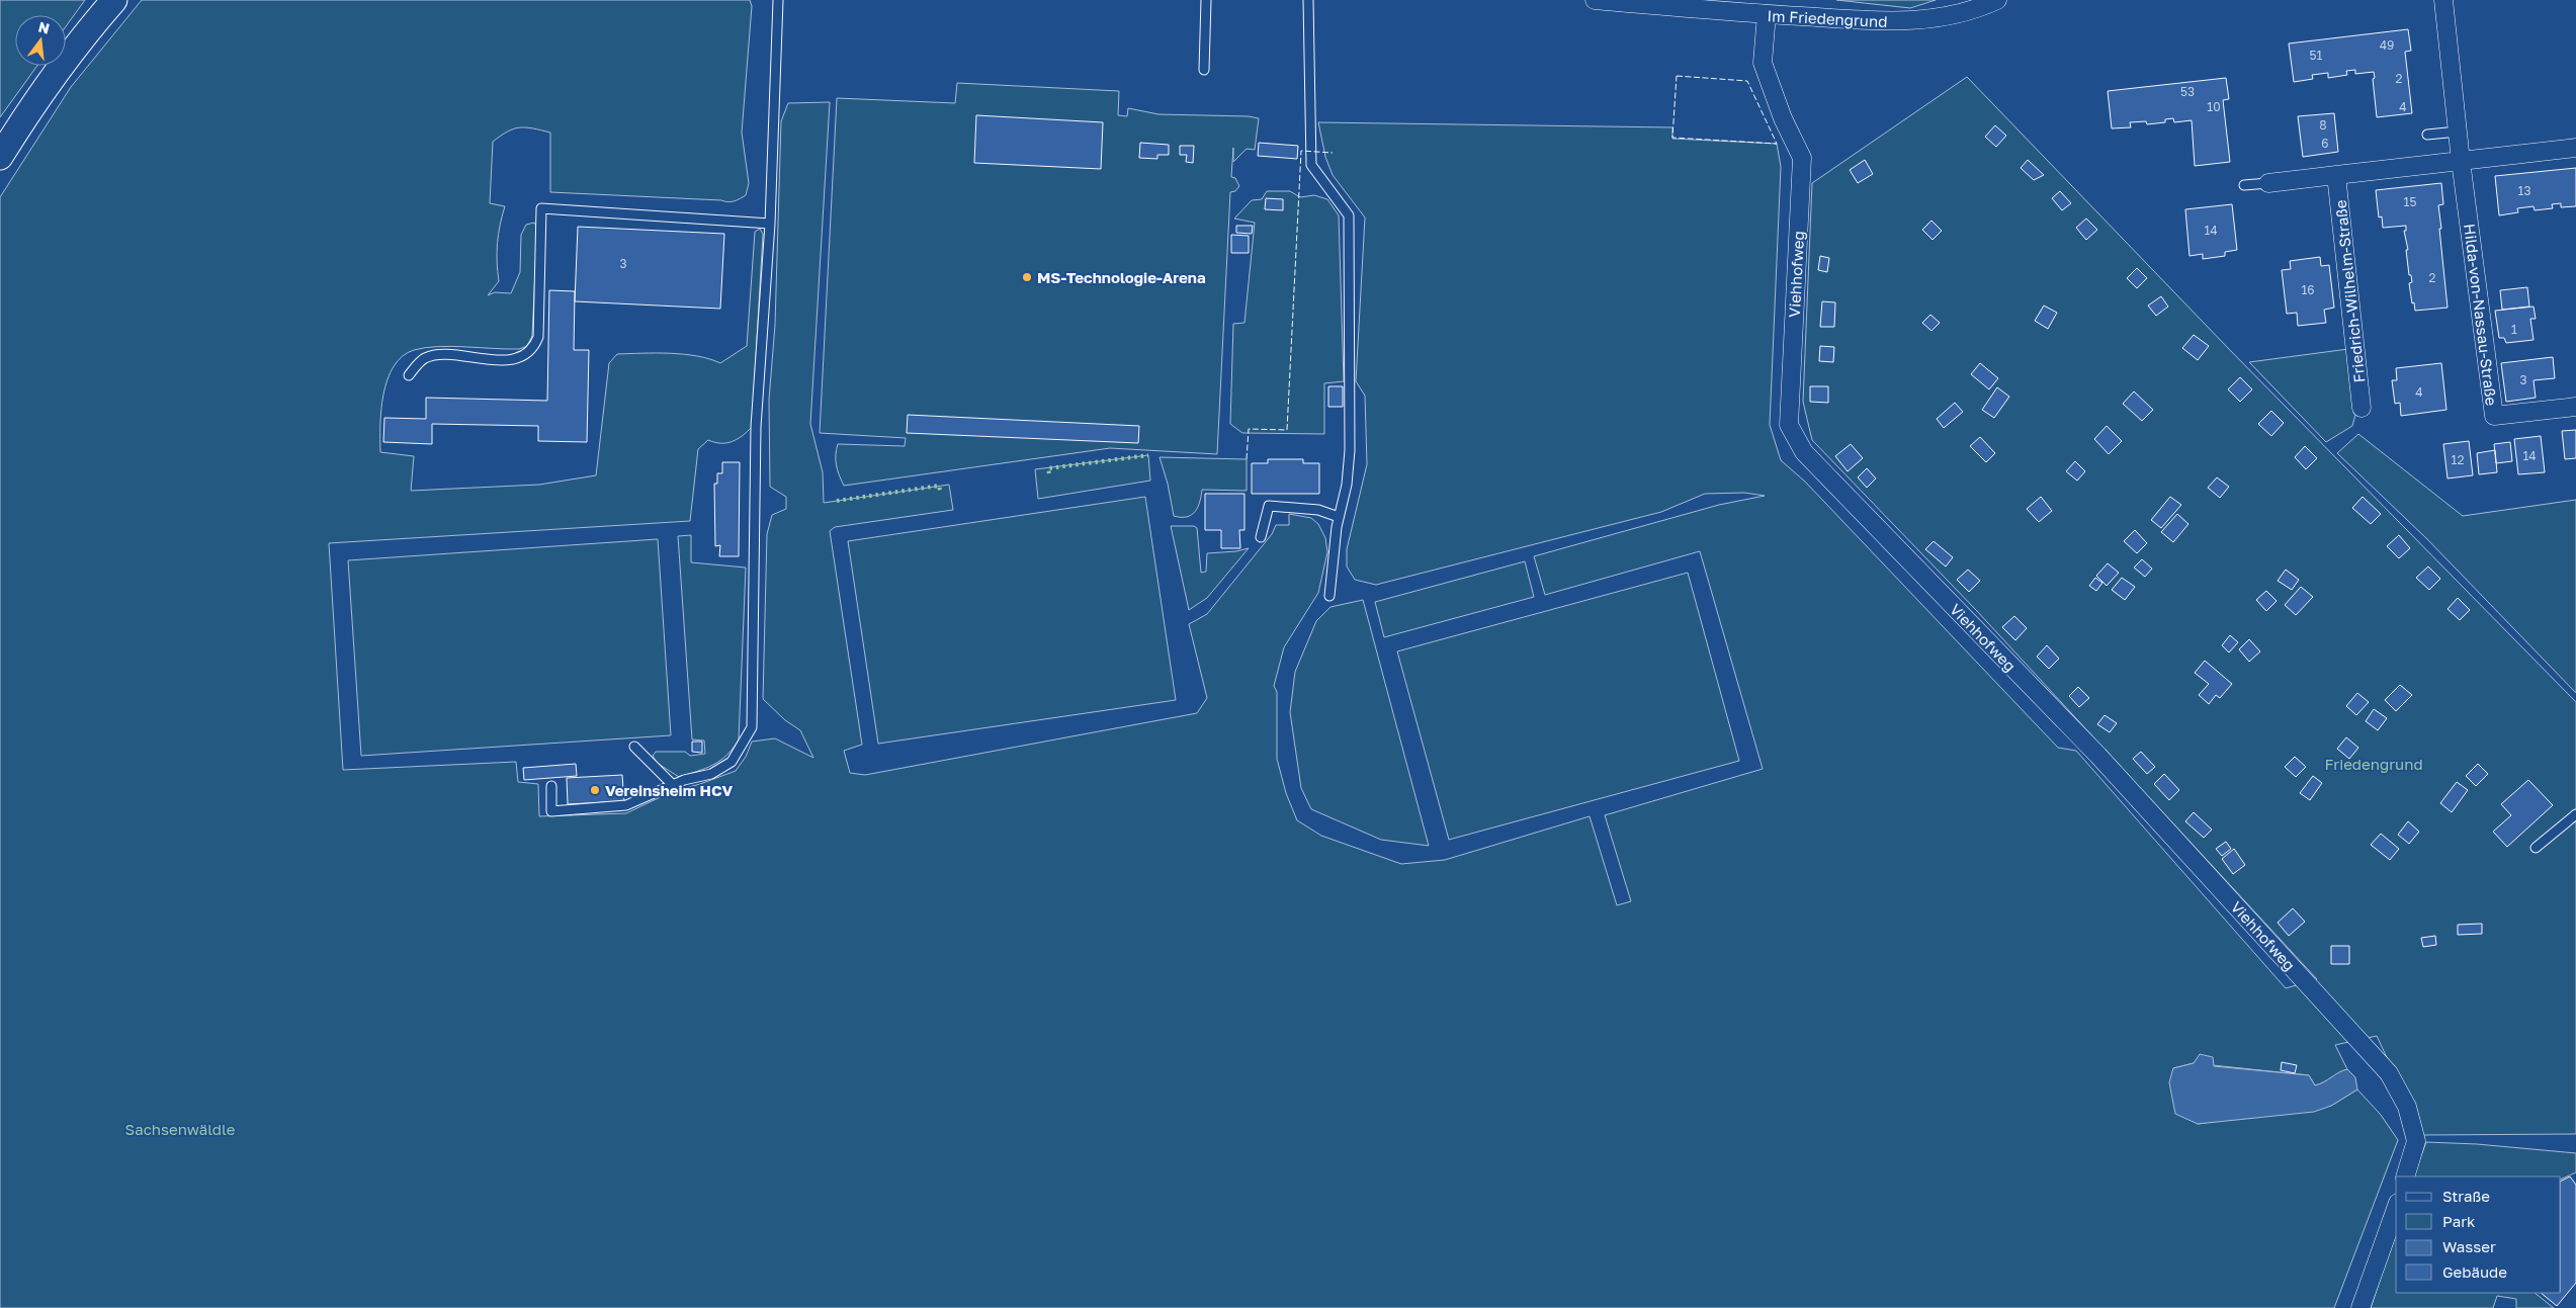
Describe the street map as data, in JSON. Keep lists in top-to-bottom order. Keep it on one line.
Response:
{"streets":{"street":["Im Friedengrund","Viehhofweg","Friedrich-Wilhelm-Straße","Hilda-von-Nassau-Straße"]},"crossings":[["Im Friedengrund","Viehhofweg"]],"parks":["Friedengrund","Sachsenwäldle"],"places":["MS-Technologie-Arena","Vereinsheim HCV"],"house_numbers":["49","51","2","53","10","4","8","6","13","15","14","3","2","16","1","3","4","14","12"],"legend":["Straße","Park","Wasser","Gebäude"],"north":"top"}
